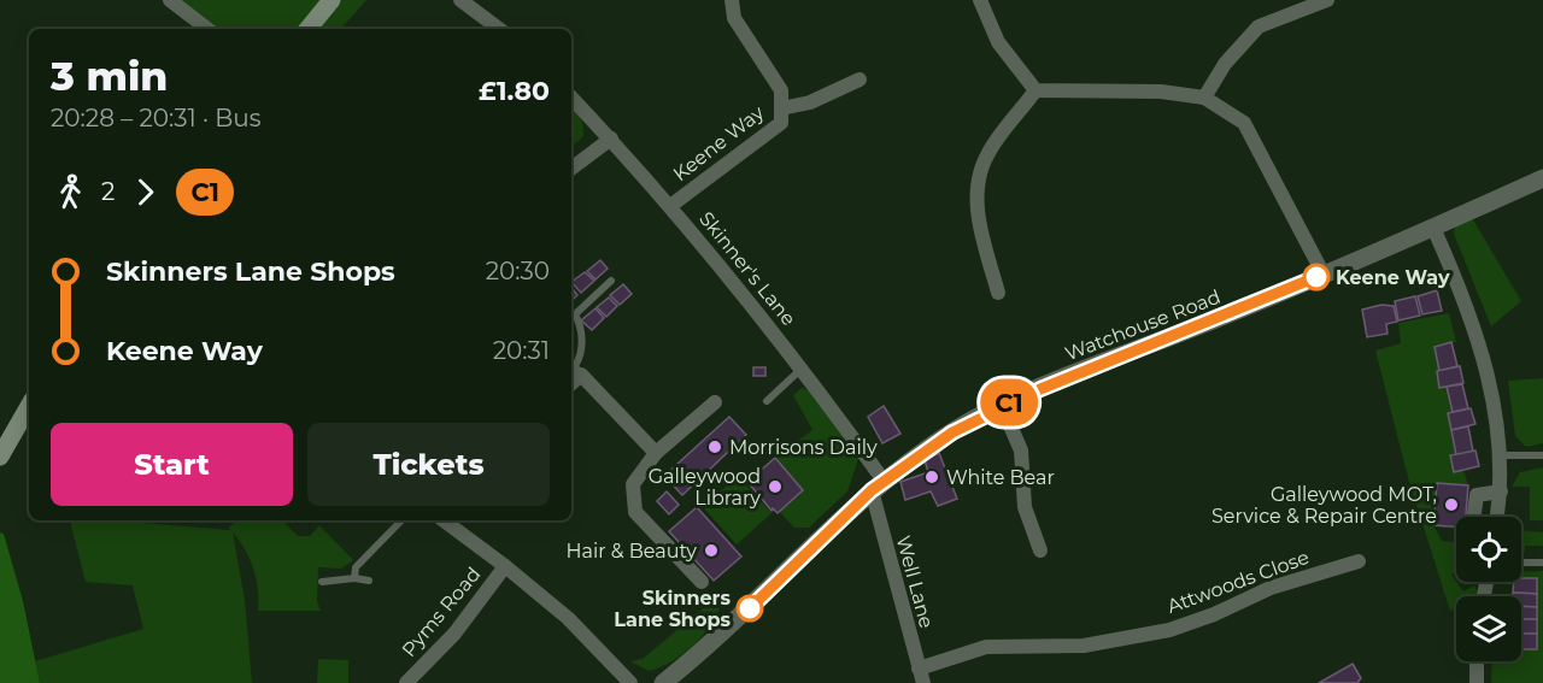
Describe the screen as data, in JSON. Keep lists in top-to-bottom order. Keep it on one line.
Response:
{"streets":{"street":["Keene Way","Skinner's Lane","Watchouse Road","Well Lane","Attwoods Close","Pyms Road"]},"crossings":[["Keene Way","Skinner's Lane"],["Skinner's Lane","Watchouse Road"],["Skinner's Lane","Well Lane"],["Watchouse Road","Well Lane"],["Well Lane","Attwoods Close"]],"places":["Keene Way","Morrisons Daily","White Bear","Galleywood Library","Galleywood MOT, Service & Repair Centre","Hair & Beauty","Skinners Lane Shops"],"lines":["bus line C1"],"page":{"on_map":"C1","heading":["3 min","20:28 – 20:31 · Bus","£1.80"],"legs":["2","C1"],"list":[{"name":"Skinners Lane Shops","value":"20:30"},{"name":"Keene Way","value":"20:31"}],"buttons":["Start","Tickets"]}}
